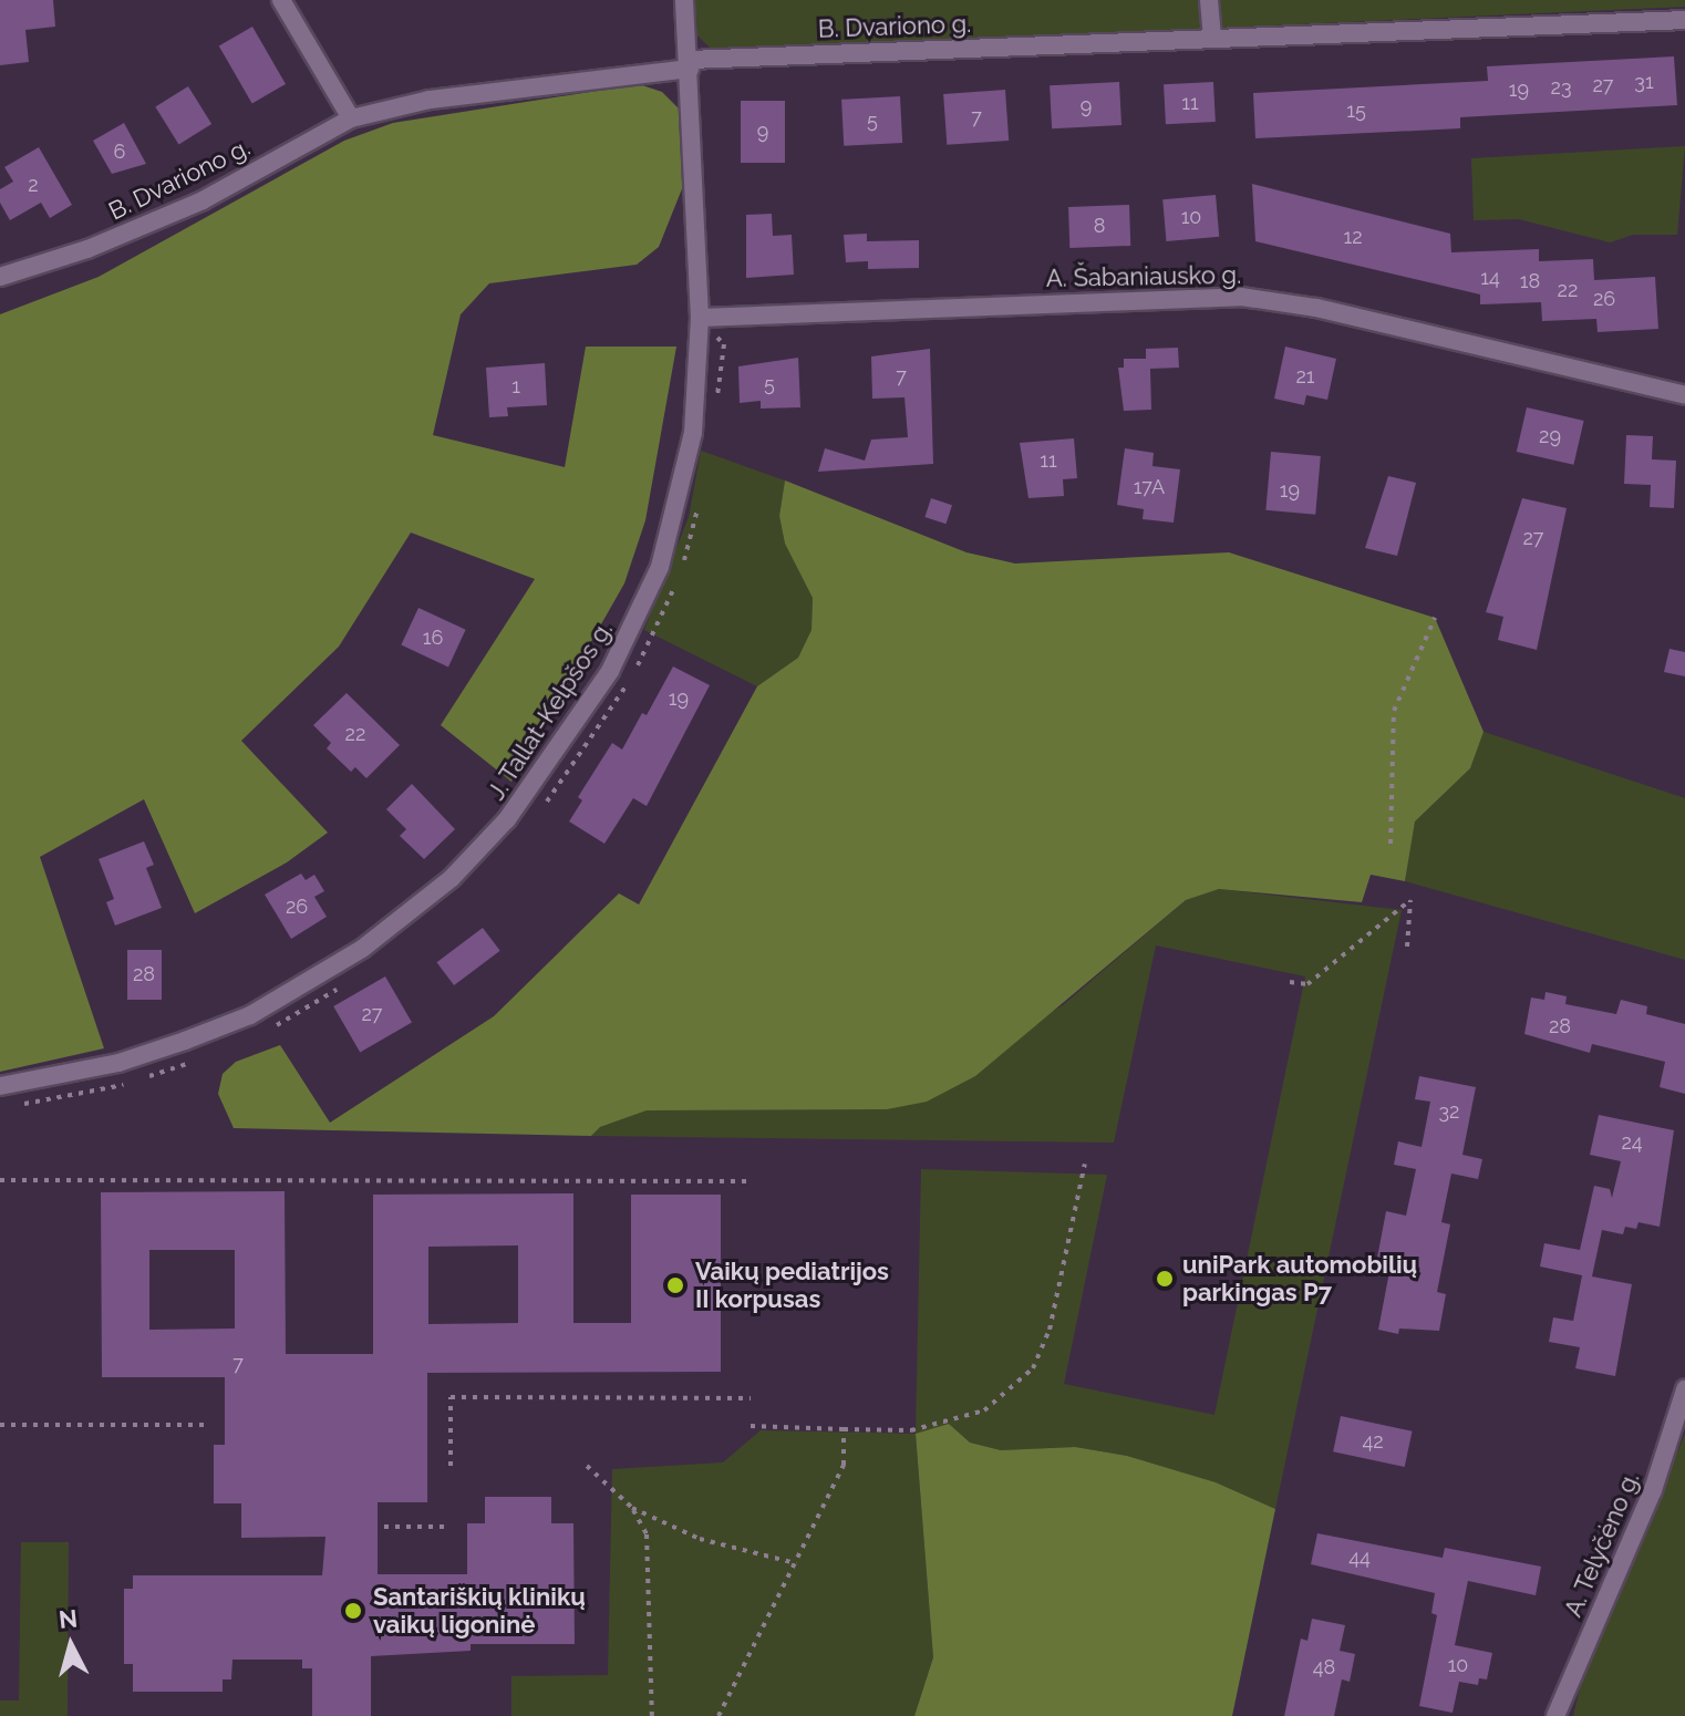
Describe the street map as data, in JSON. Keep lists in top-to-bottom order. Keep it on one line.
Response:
{"streets":{"street":["B. Dvariono g.","A. Šabaniausko g.","J. Tallat-Kelpšos g.","A. Telyčėno g."]},"crossings":[["B. Dvariono g.","J. Tallat-Kelpšos g."],["A. Šabaniausko g.","J. Tallat-Kelpšos g."]],"places":["uniPark automobilių parkingas P7","Vaikų pediatrijos II korpusas","Santariškių klinikų vaikų ligoninė"],"house_numbers":["31","27","23","19","11","9","15","7","5","9","6","2","10","8","12","14","18","22","26","7","21","5","1","29","11","17A","19","27","16","19","22","26","28","27","28","32","24","7","42","44","10","48"],"north":"top"}
